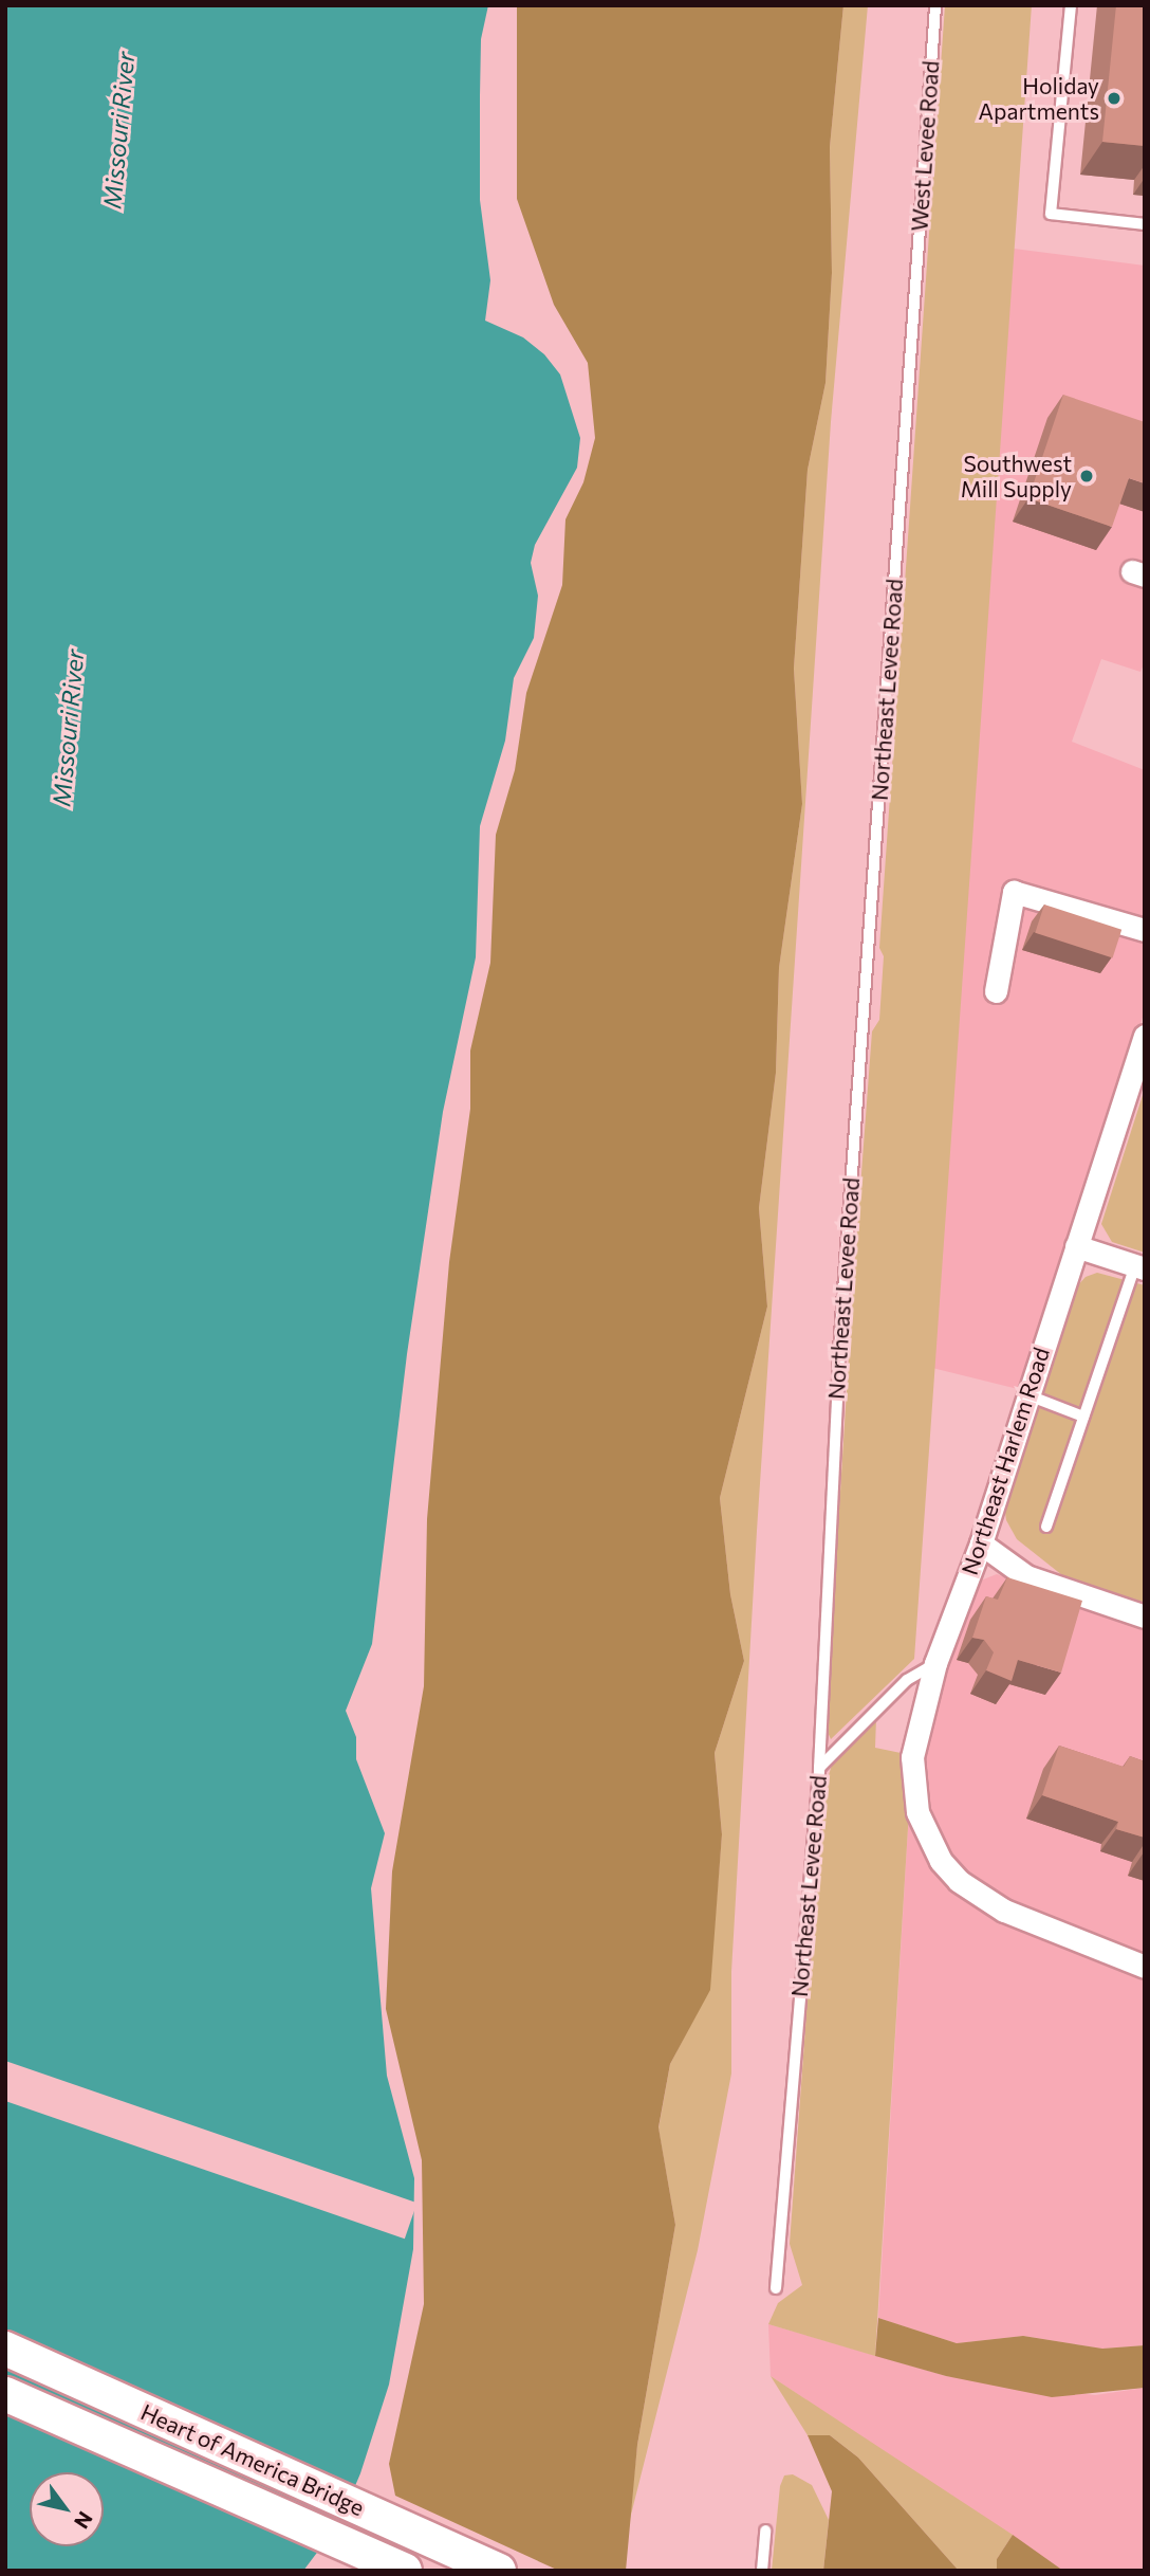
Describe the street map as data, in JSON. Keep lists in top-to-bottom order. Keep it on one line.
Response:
{"streets":{"main road":["Heart of America Bridge"],"street":["Northeast Harlem Road"],"lane":["West Levee Road","Northeast Levee Road"]},"crossings":[["West Levee Road","Northeast Levee Road"]],"water":["Missouri River"],"places":["Holiday Apartments","Southwest Mill Supply"],"north":"bottom right"}
